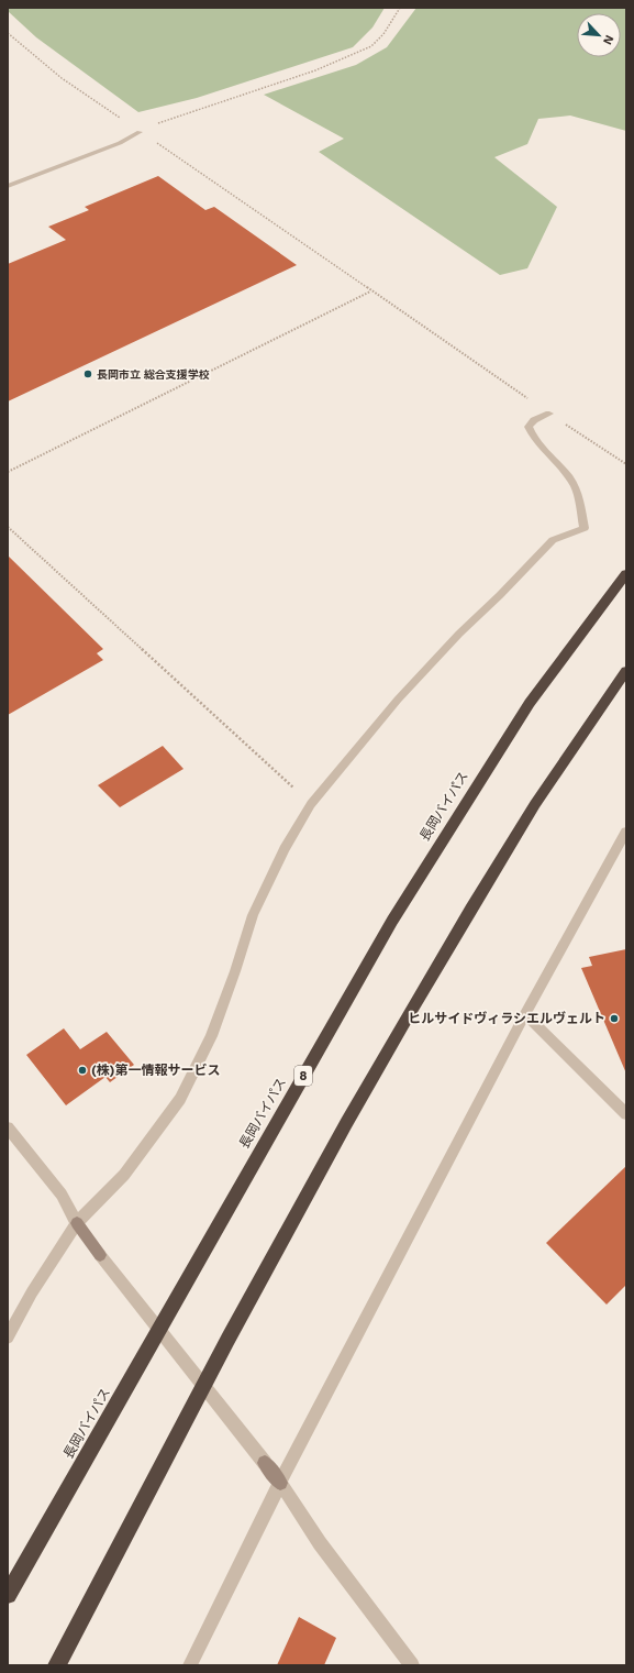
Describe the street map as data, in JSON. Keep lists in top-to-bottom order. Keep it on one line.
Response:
{"streets":{"highway":["長岡バイパス","8"]},"places":["長岡市立 総合支援学校","ヒルサイドヴィラシエルヴェルト","(株)第一情報サービス"],"north":"bottom right"}
